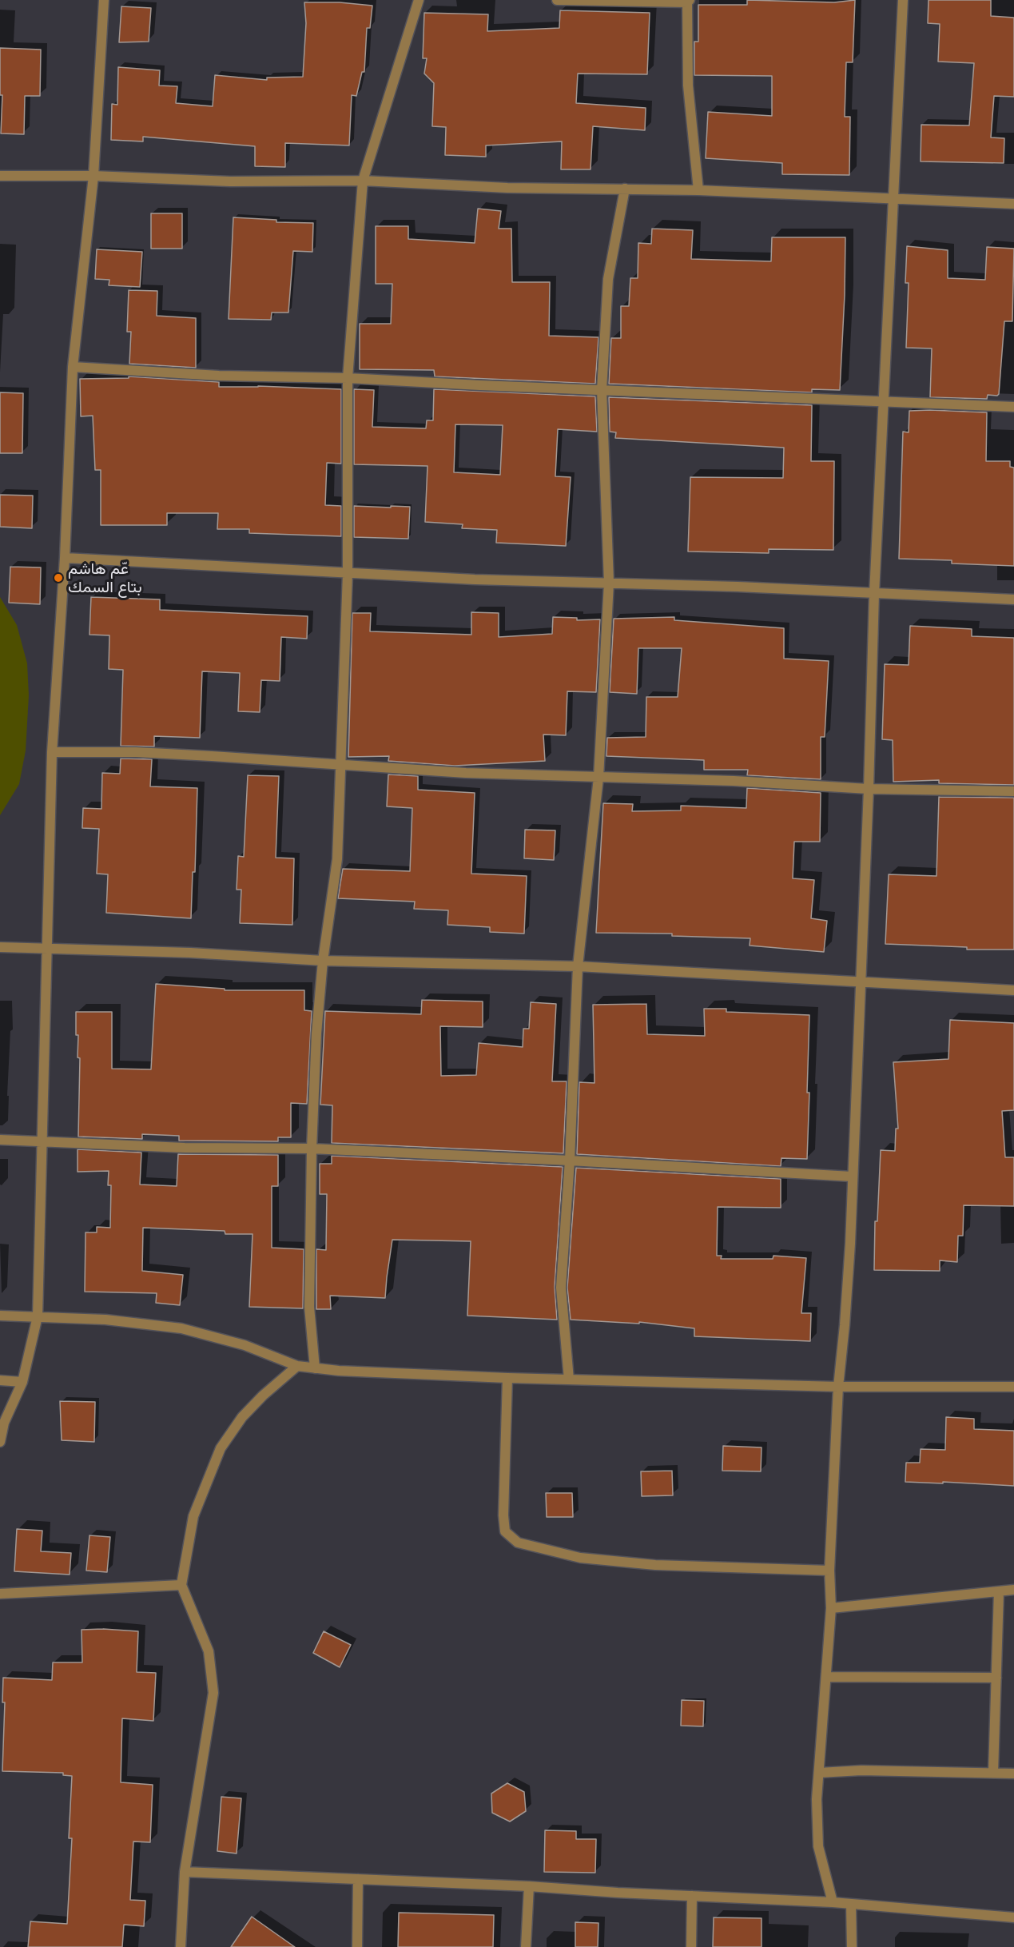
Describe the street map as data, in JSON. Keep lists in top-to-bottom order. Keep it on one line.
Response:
{"places":["عّم هاشم بتاع السمك"]}
